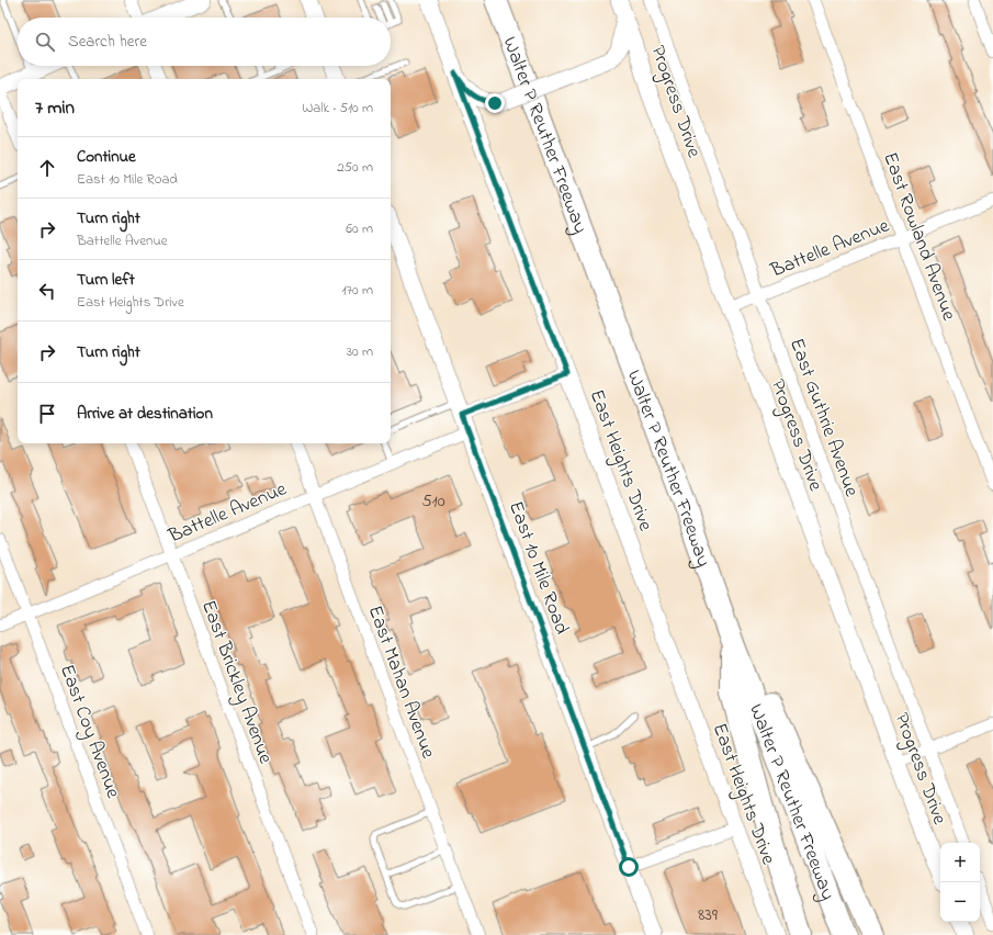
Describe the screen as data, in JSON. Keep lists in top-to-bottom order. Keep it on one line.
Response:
{"streets":{"highway":["Walter P Reuther Freeway"],"main road":["Progress Drive","East Heights Drive","East 10 Mile Road"],"street":["East Rowland Avenue","Battelle Avenue","East Guthrie Avenue","East Brickley Avenue","East Mahan Avenue","East Coy Avenue"]},"crossings":[["Progress Drive","Battelle Avenue"],["East Rowland Avenue","Battelle Avenue"],["Battelle Avenue","East Guthrie Avenue"],["Battelle Avenue","East 10 Mile Road"],["Battelle Avenue","East Brickley Avenue"],["Battelle Avenue","East Mahan Avenue"],["Battelle Avenue","East Coy Avenue"]],"house_numbers":["510","839"],"page":{"search":"Search here","heading":["7 min","Walk · 510 m"],"list":[["Continue","East 10 Mile Road","250 m"],["Turn right","Battelle Avenue","60 m"],["Turn left","East Heights Drive","170 m"],["Turn right","30 m"],"Arrive at destination"],"map_buttons":["+","−"]}}
